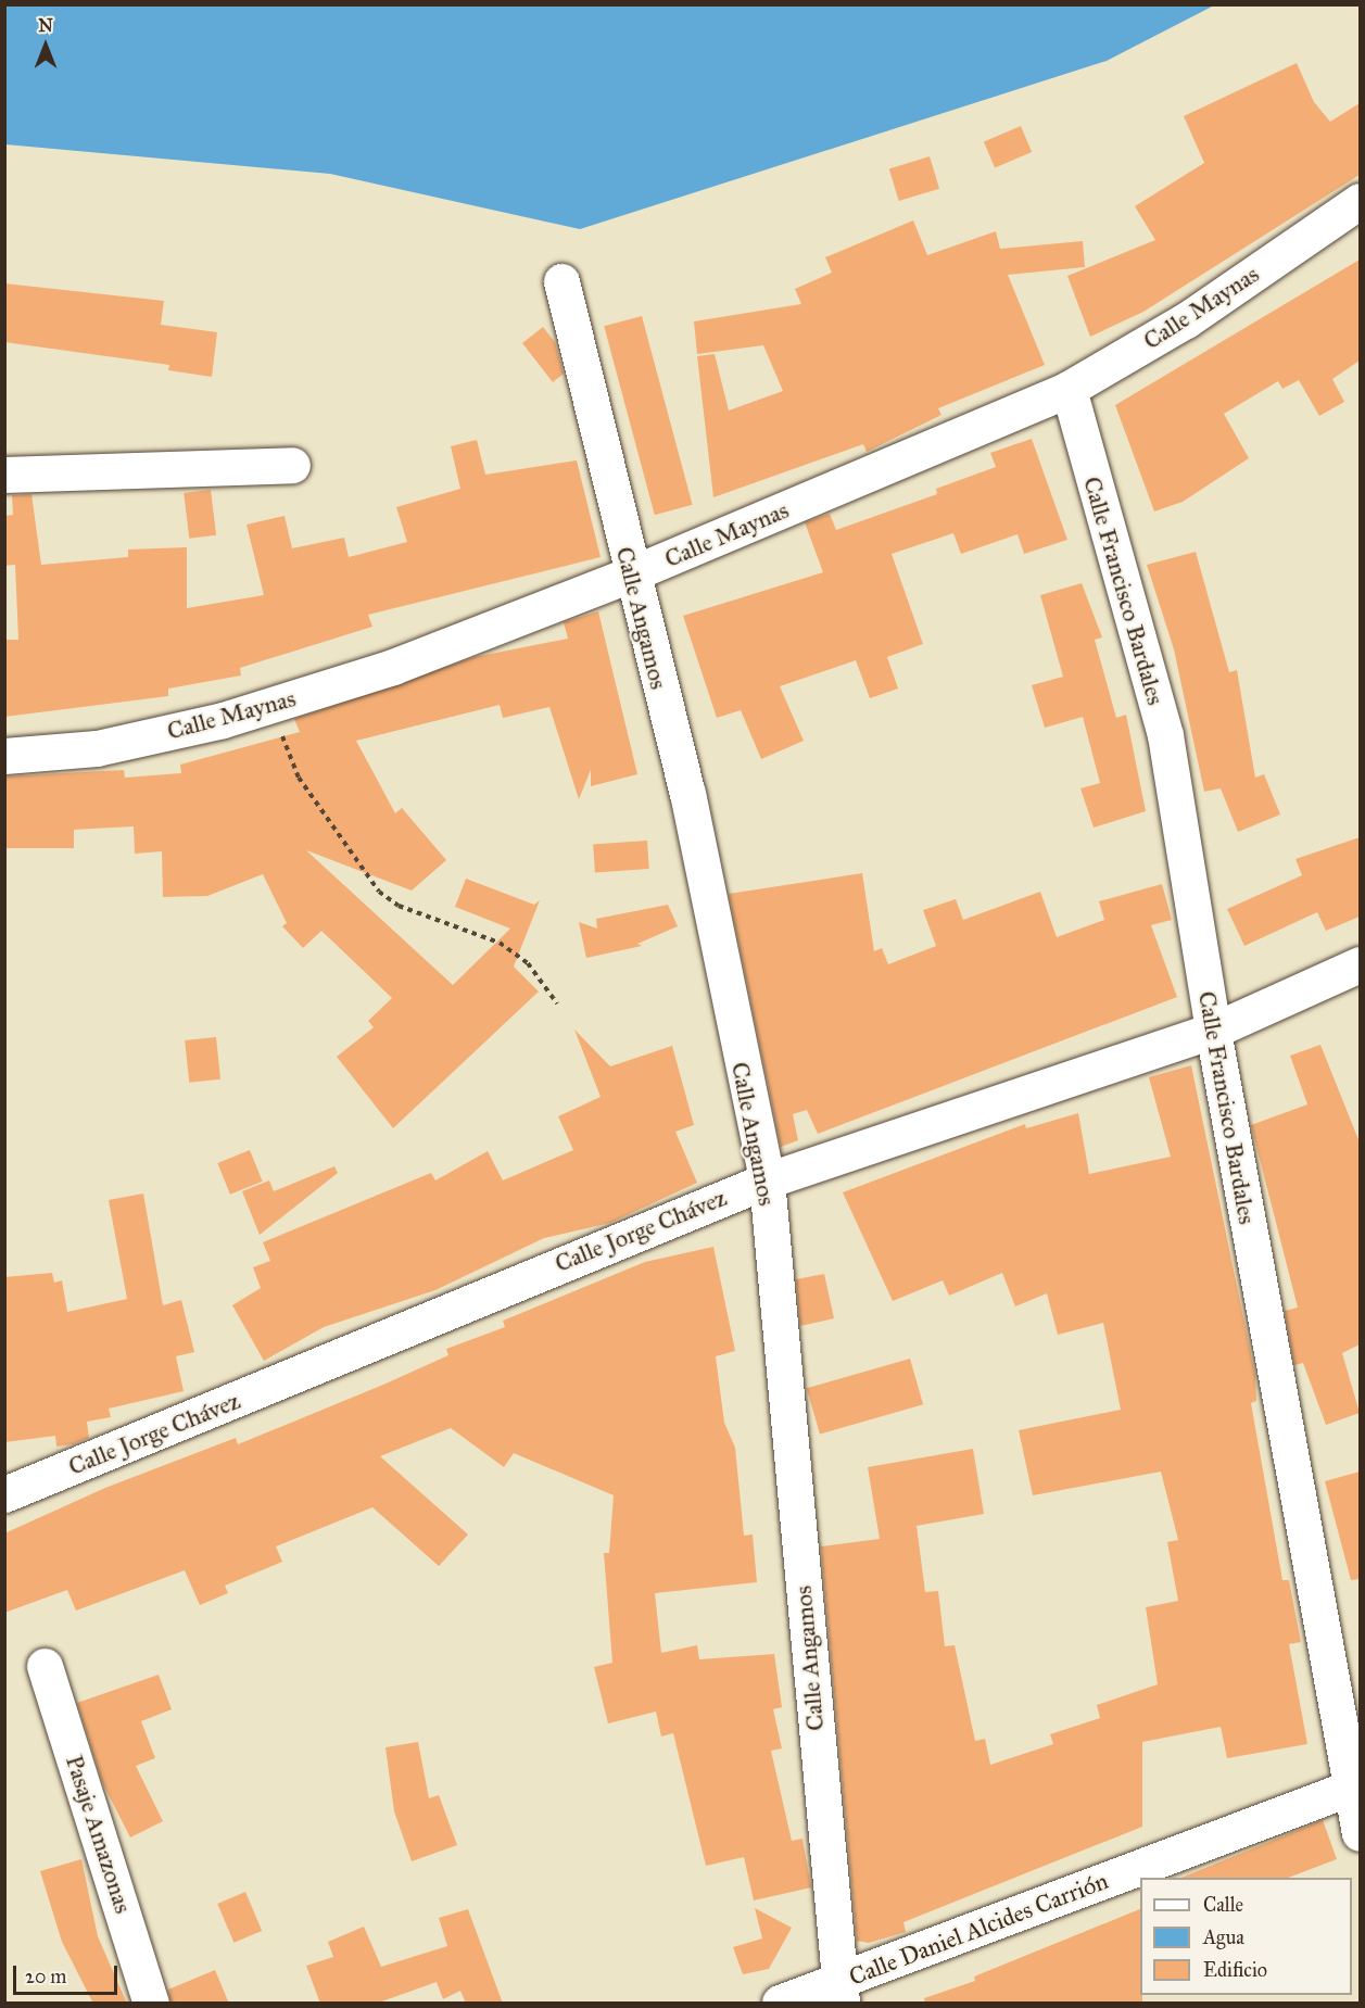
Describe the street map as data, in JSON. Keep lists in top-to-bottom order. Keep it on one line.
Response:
{"streets":{"street":["Calle Maynas","Calle Francisco Bardales","Calle Angamos","Calle Jorge Chávez","Pasaje Amazonas","Calle Daniel Alcides Carrión"]},"crossings":[["Calle Maynas","Calle Francisco Bardales"],["Calle Maynas","Calle Angamos"],["Calle Francisco Bardales","Calle Jorge Chávez"],["Calle Francisco Bardales","Calle Daniel Alcides Carrión"],["Calle Angamos","Calle Jorge Chávez"],["Calle Angamos","Calle Daniel Alcides Carrión"]],"legend":["Calle","Agua","Edificio"],"scale_bar":"20 m","north":"top"}
